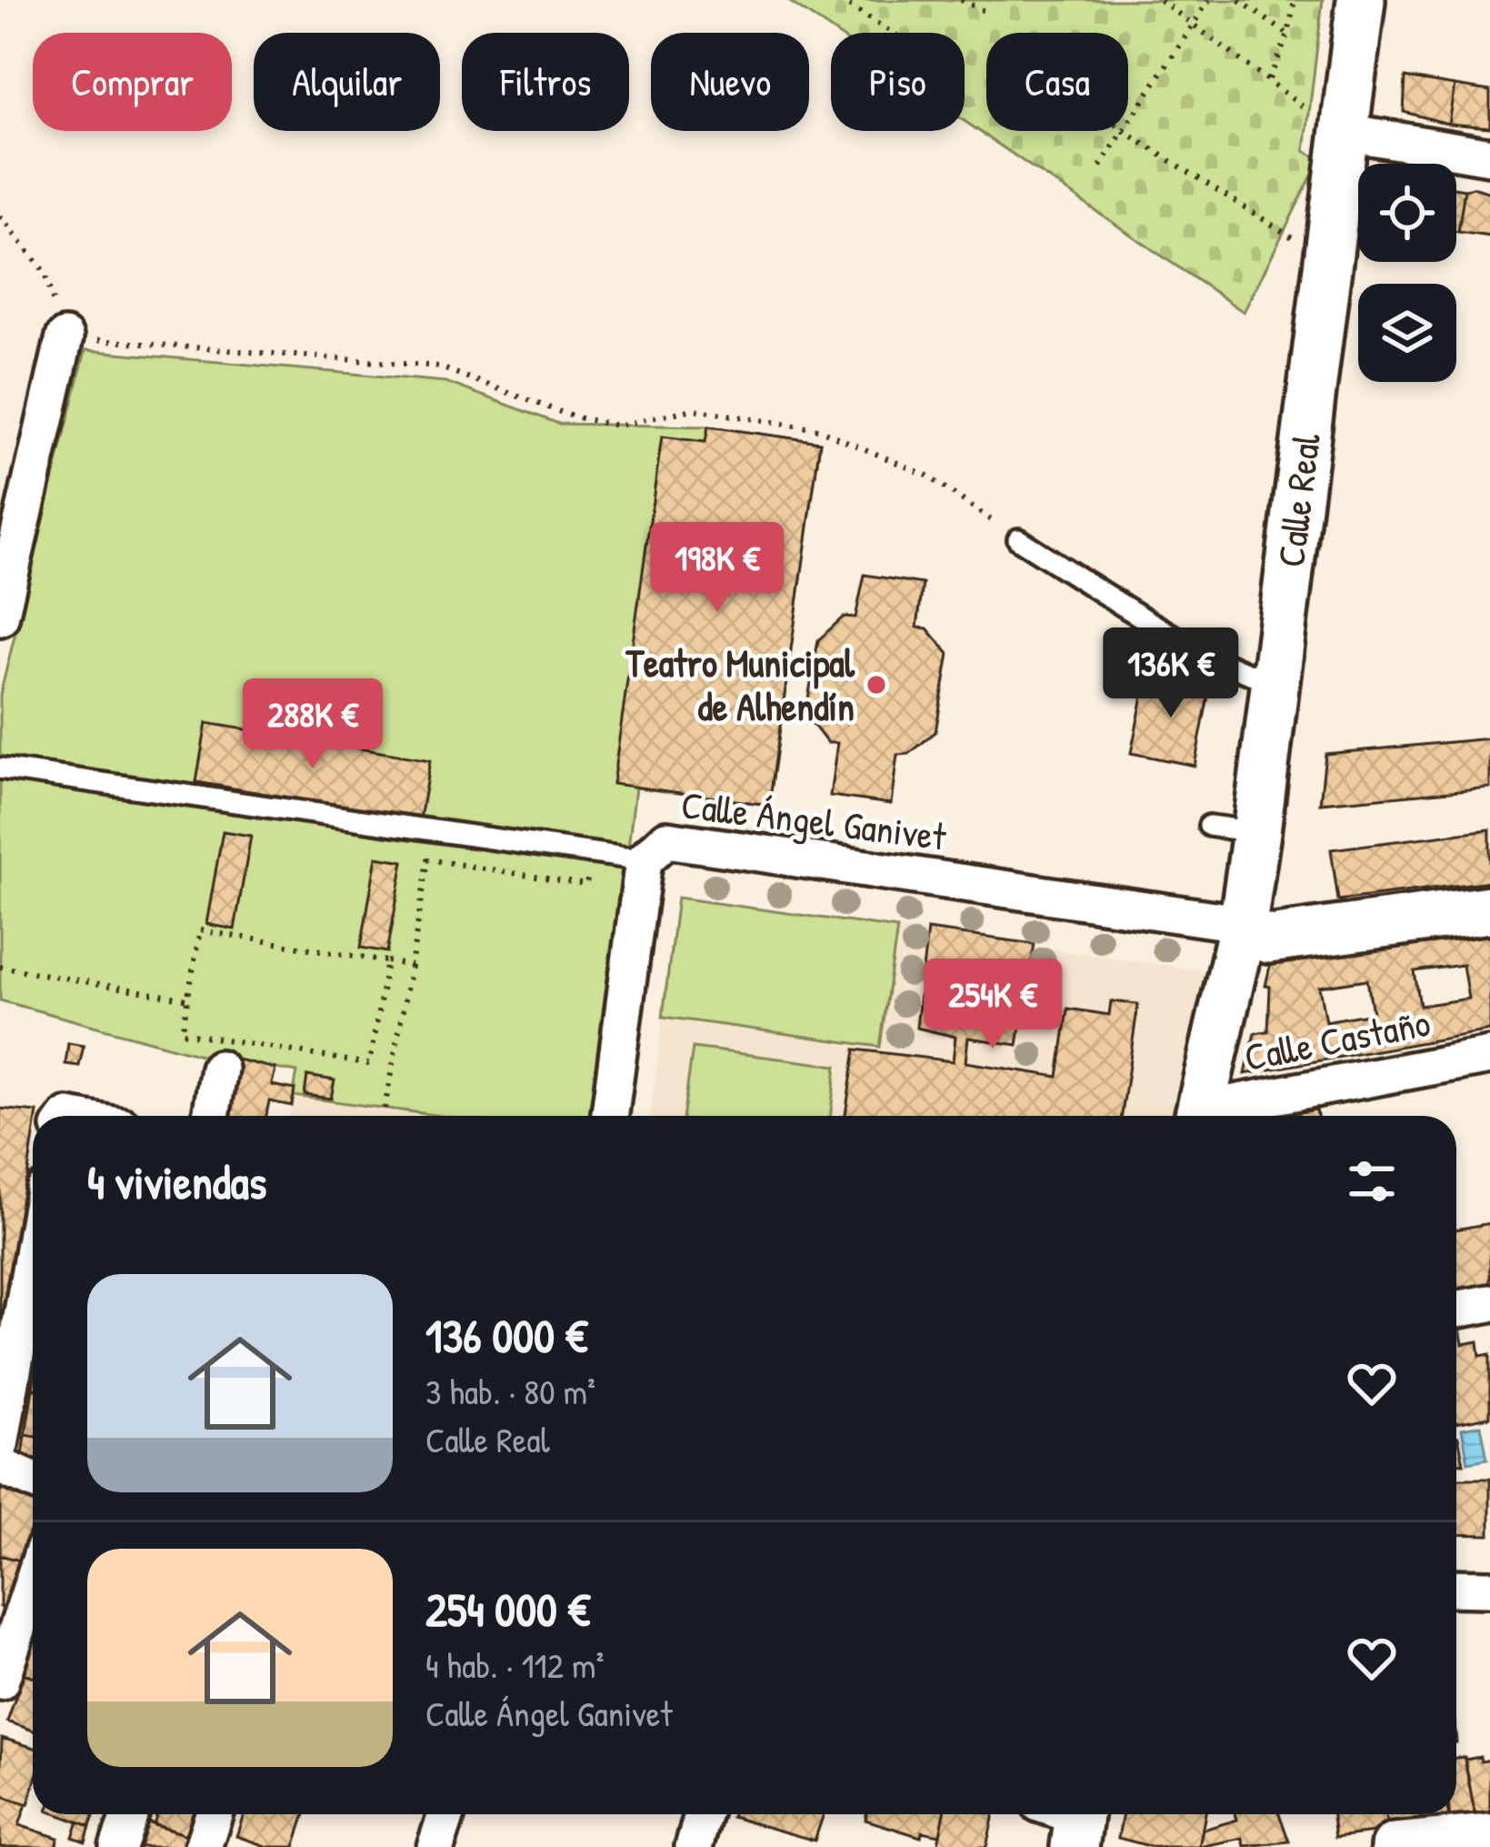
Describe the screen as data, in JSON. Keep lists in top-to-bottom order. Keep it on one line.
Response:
{"streets":{"street":["Calle Real","Calle Ángel Ganivet","Calle Castaño"]},"crossings":[["Calle Real","Calle Ángel Ganivet"]],"places":["Teatro Municipal de Alhendín"],"page":{"chip":["Comprar","Alquilar","Filtros","Nuevo","Piso","Casa"],"price":["198K €","136K €","288K €","254K €"],"heading":"4 viviendas","list":[{"name":"136 000 €","note":"3 hab. · 80 m² · Calle Real"},{"name":"254 000 €","note":"4 hab. · 112 m² · Calle Ángel Ganivet"}]}}
